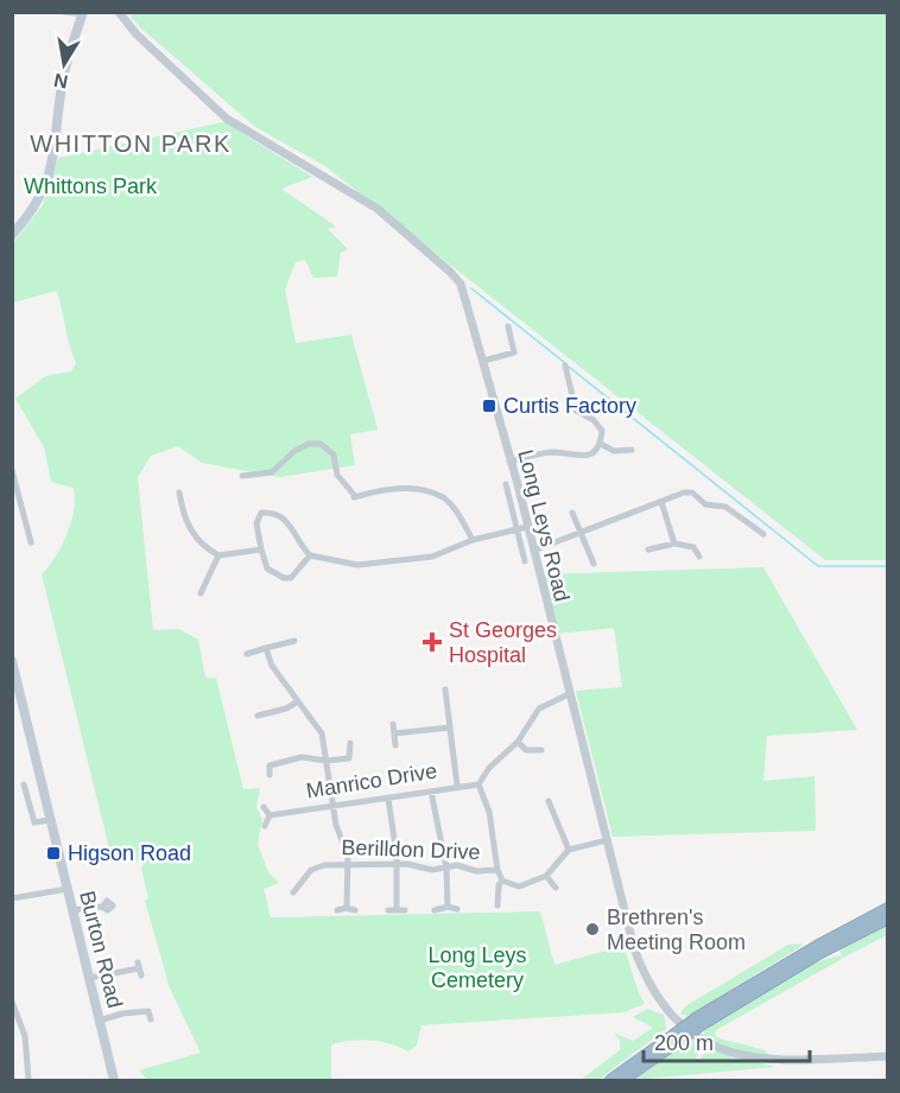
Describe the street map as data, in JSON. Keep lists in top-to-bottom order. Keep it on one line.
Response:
{"streets":{"main road":["Burton Road"],"street":["Long Leys Road","Manrico Drive","Berilldon Drive"]},"districts":["WHITTON PARK"],"parks":["Whittons Park","Long Leys Cemetery"],"places":{"transit":["Curtis Factory","Higson Road"],"health":["St Georges Hospital"],"other":["Brethren's Meeting Room"]},"scale_bar":"200 m","north":"bottom"}
